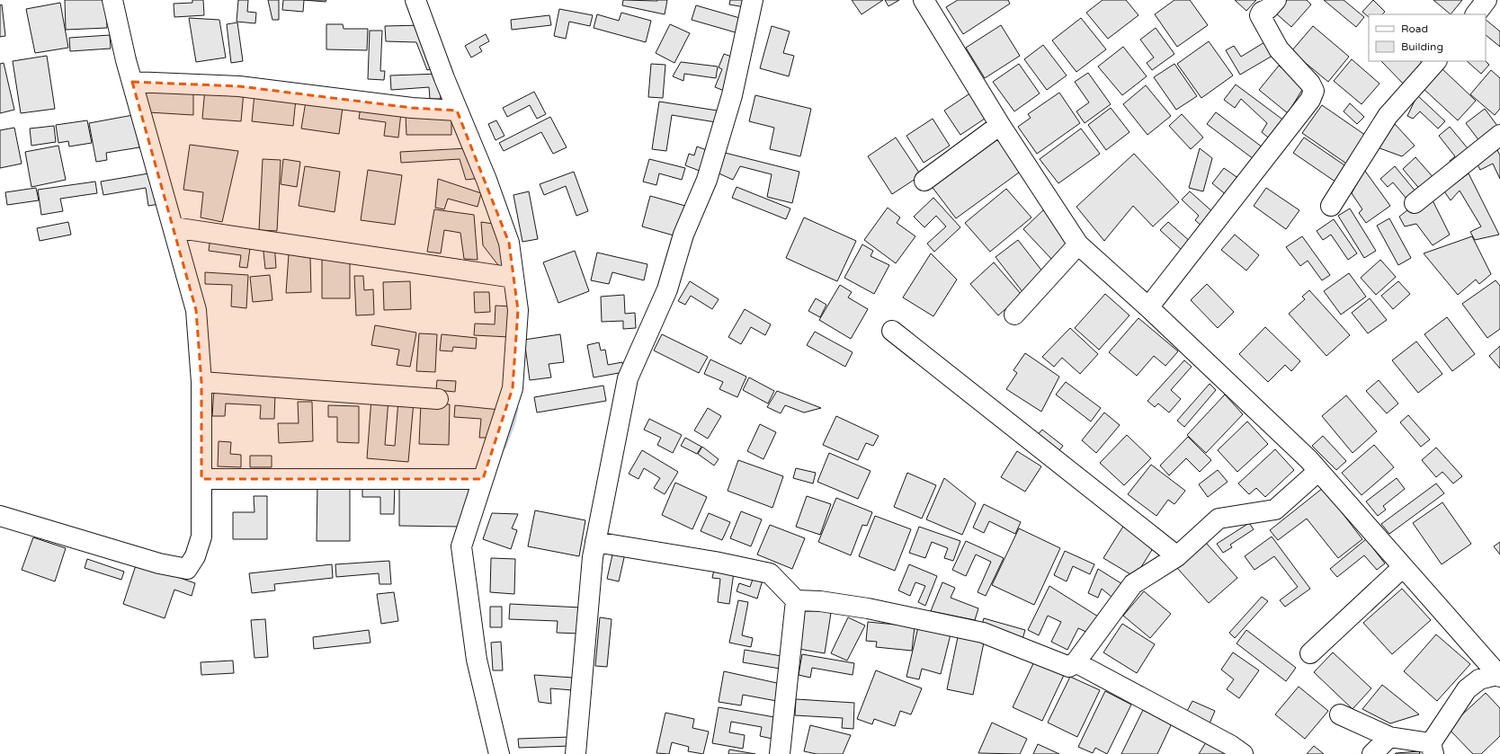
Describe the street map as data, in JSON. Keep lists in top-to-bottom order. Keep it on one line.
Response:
{"legend":["Road","Building"]}
